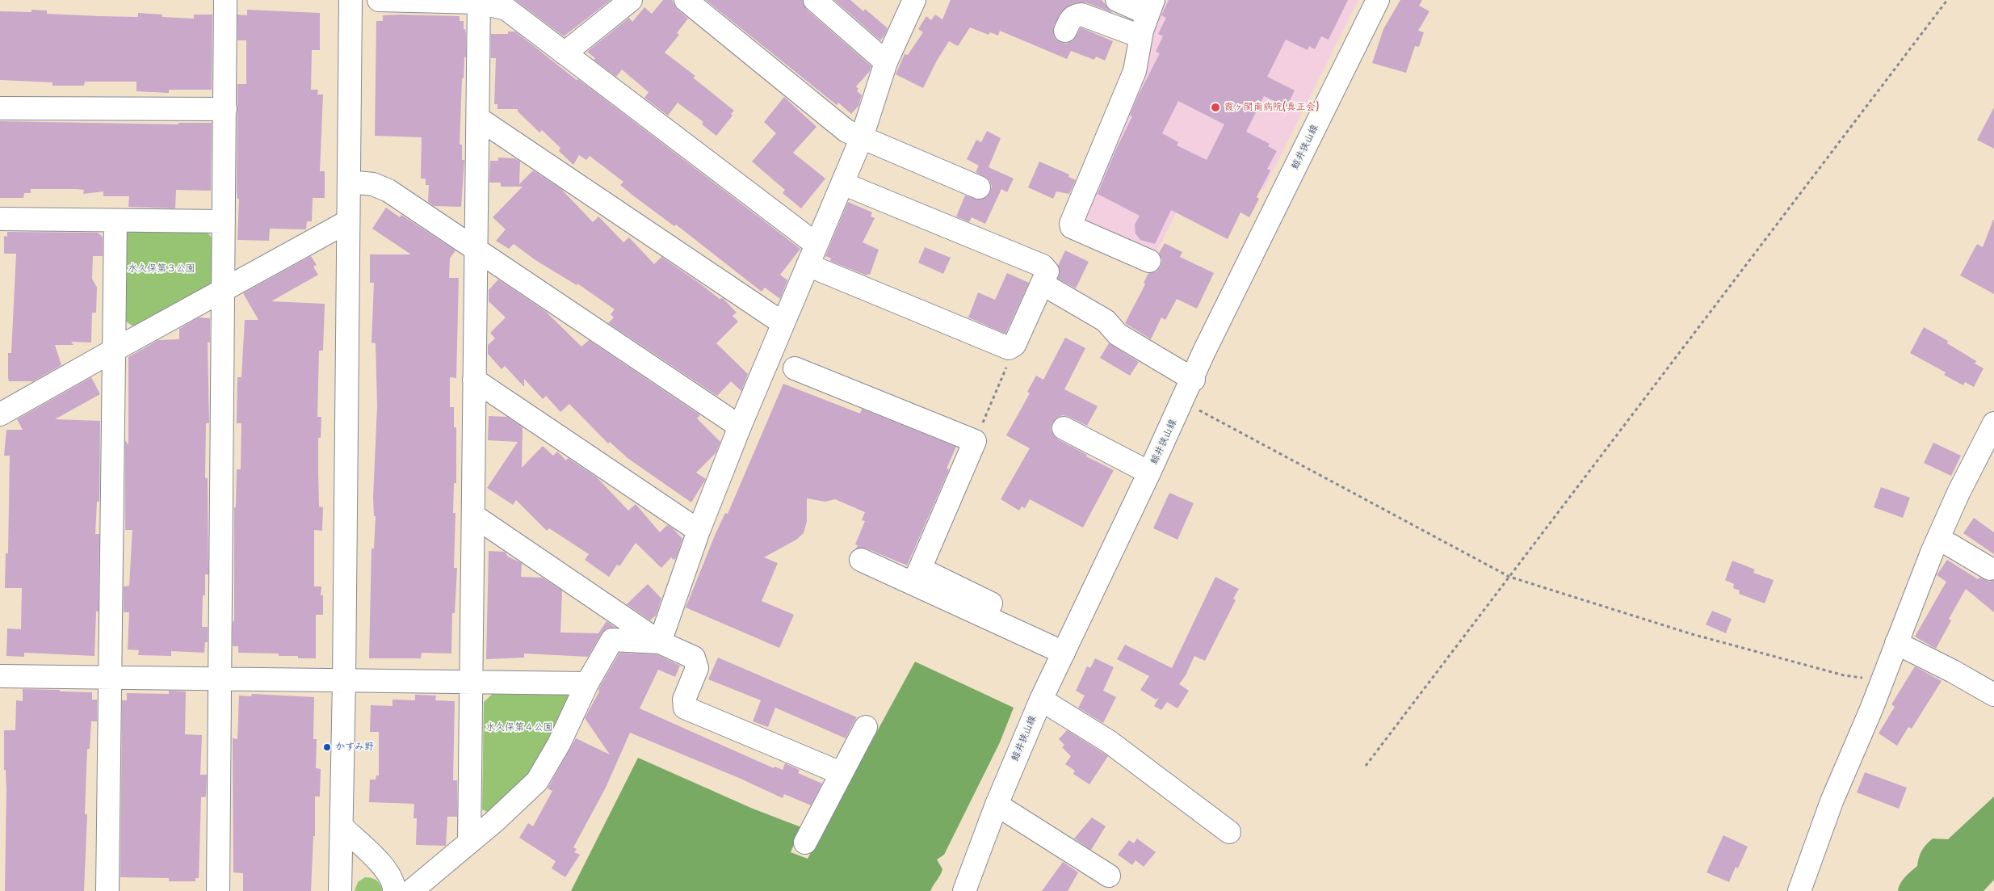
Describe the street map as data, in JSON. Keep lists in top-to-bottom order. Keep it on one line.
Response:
{"streets":{"street":["鯨井狭山線"]},"parks":["水久保第３公園","水久保第４公園"],"places":["霞ヶ関南病院(真正会)","かすみ野"]}
